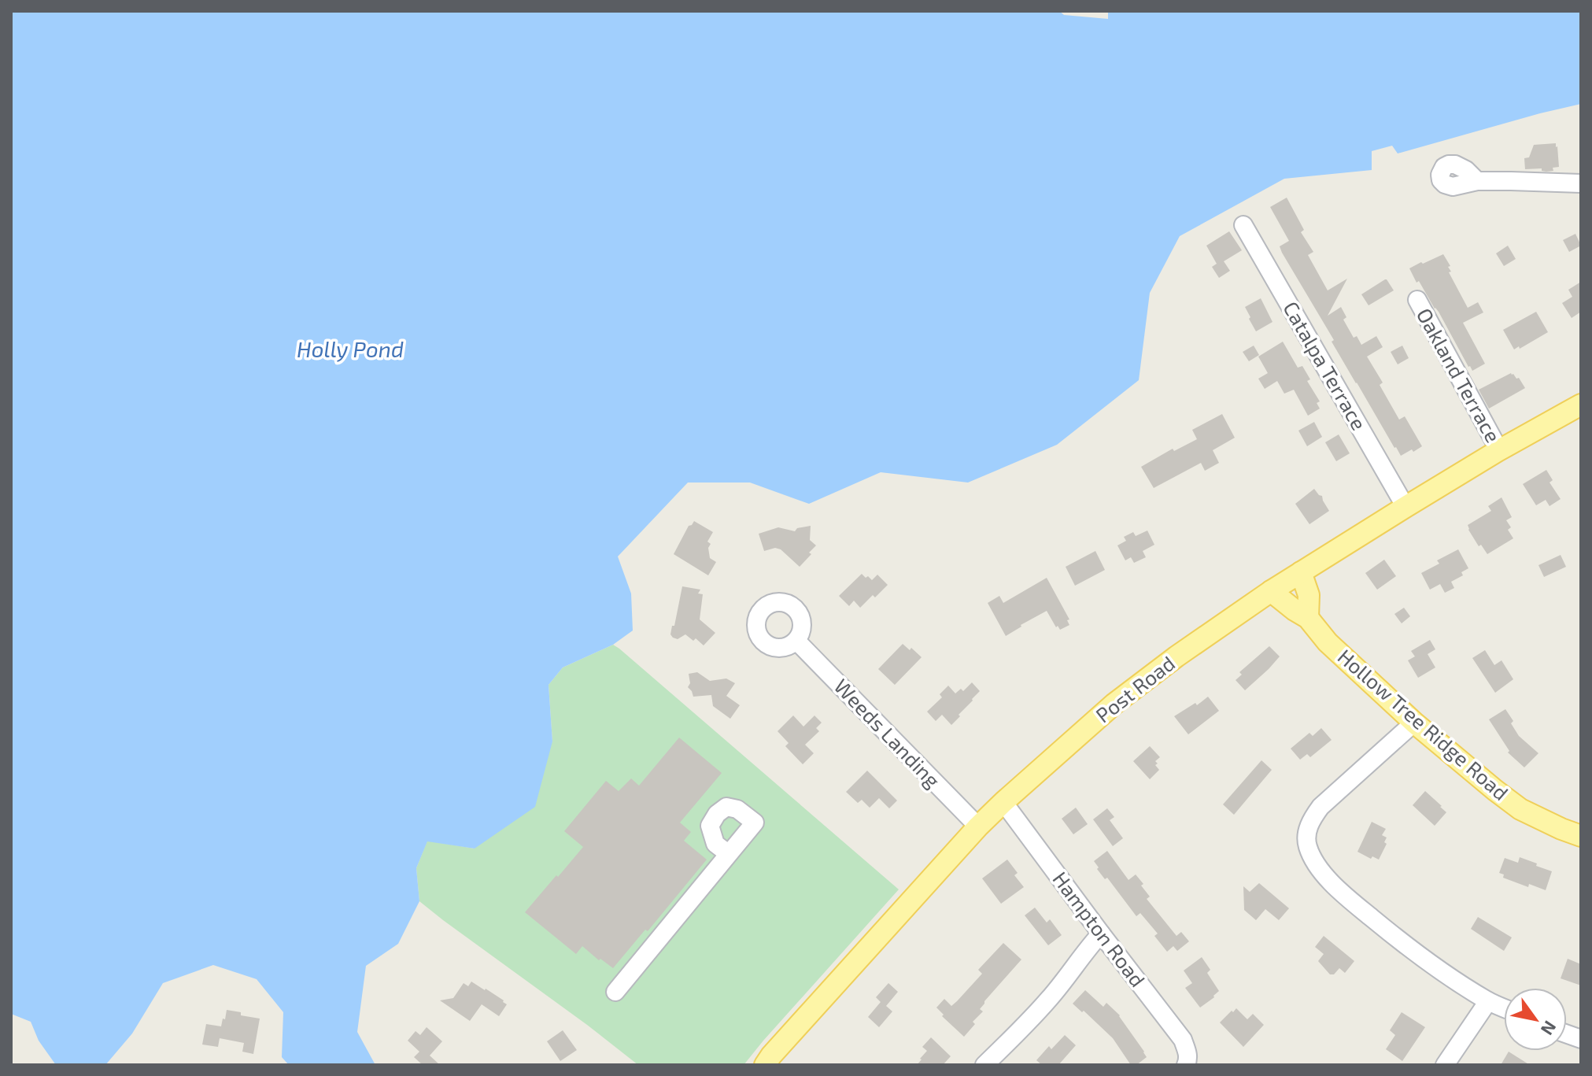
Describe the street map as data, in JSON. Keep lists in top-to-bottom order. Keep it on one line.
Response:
{"streets":{"main road":["Post Road","Hollow Tree Ridge Road"],"street":["Catalpa Terrace","Oakland Terrace","Weeds Landing","Hampton Road"]},"crossings":[["Catalpa Terrace","Post Road"],["Oakland Terrace","Post Road"],["Post Road","Hollow Tree Ridge Road"],["Post Road","Weeds Landing"],["Post Road","Hampton Road"]],"water":["Holly Pond"],"north":"bottom right"}
